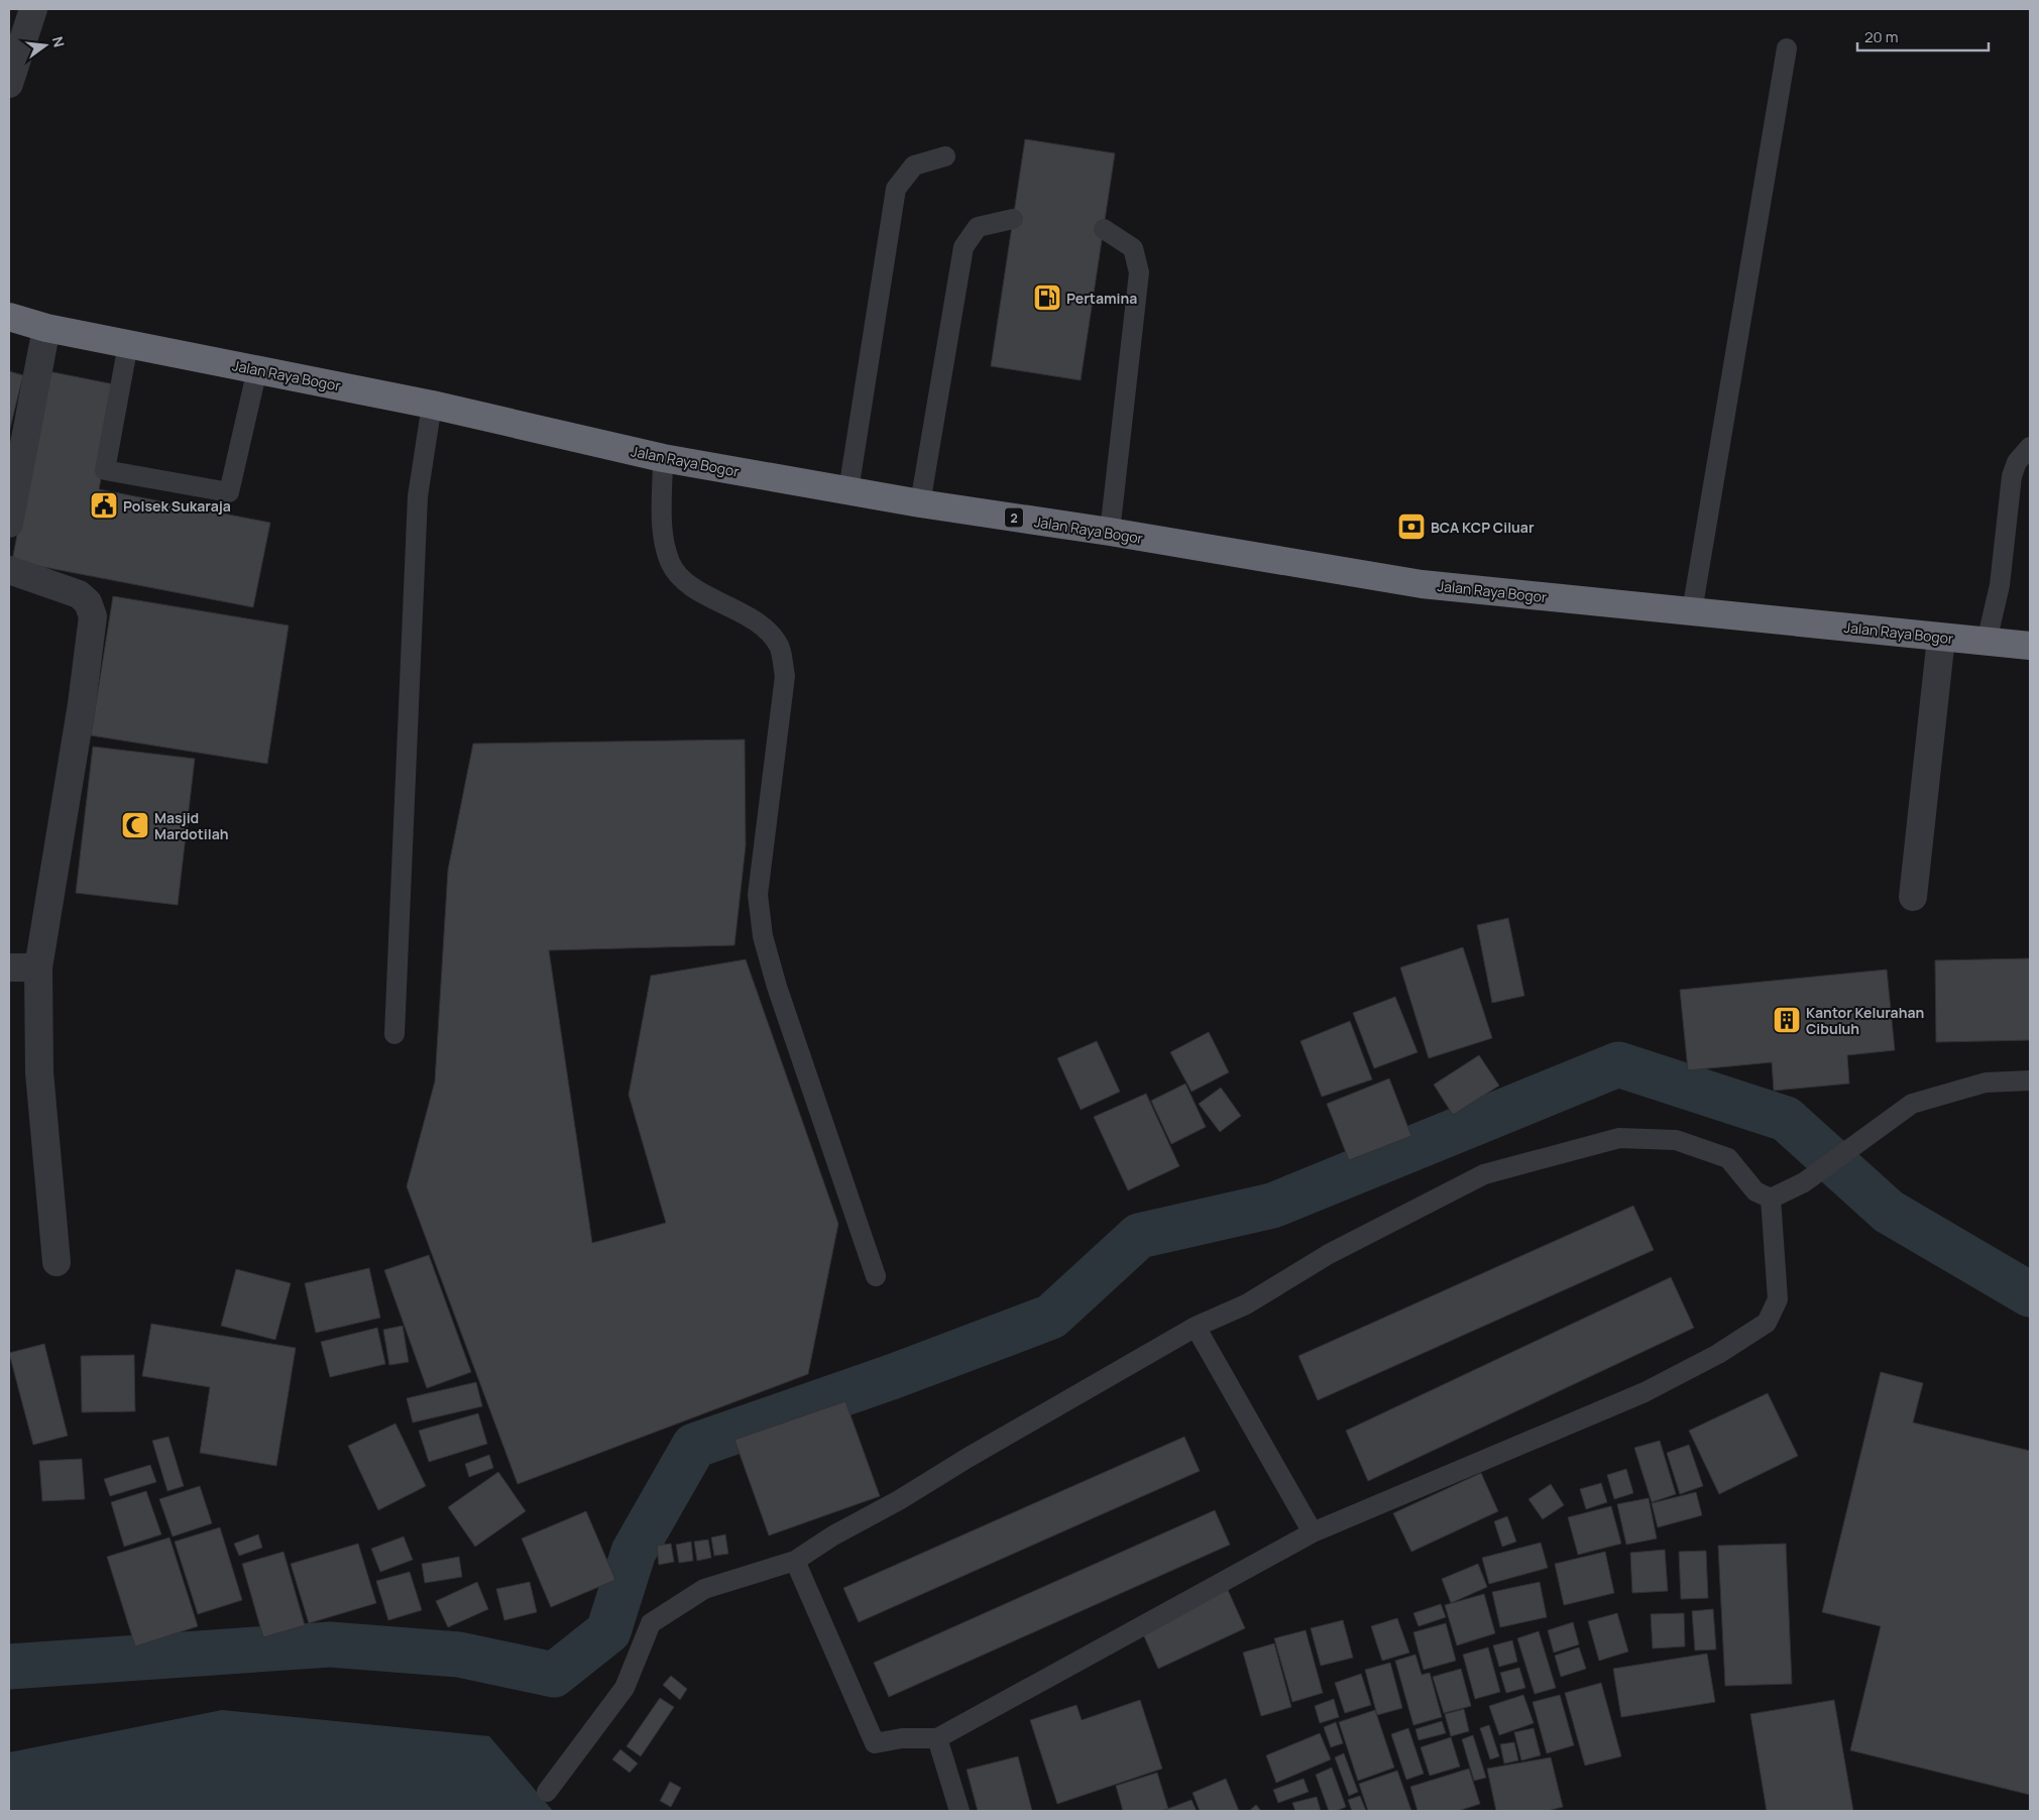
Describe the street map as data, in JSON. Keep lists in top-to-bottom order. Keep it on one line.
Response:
{"streets":{"highway":["Jalan Raya Bogor","2"]},"places":{"fuel station":["Pertamina"],"public building":["Polsek Sukaraja"],"bank":["BCA KCP Ciluar"],"mosque":["Masjid Mardotilah"],"building":["Kantor Kelurahan Cibuluh"]},"scale_bar":"20 m","north":"right"}
